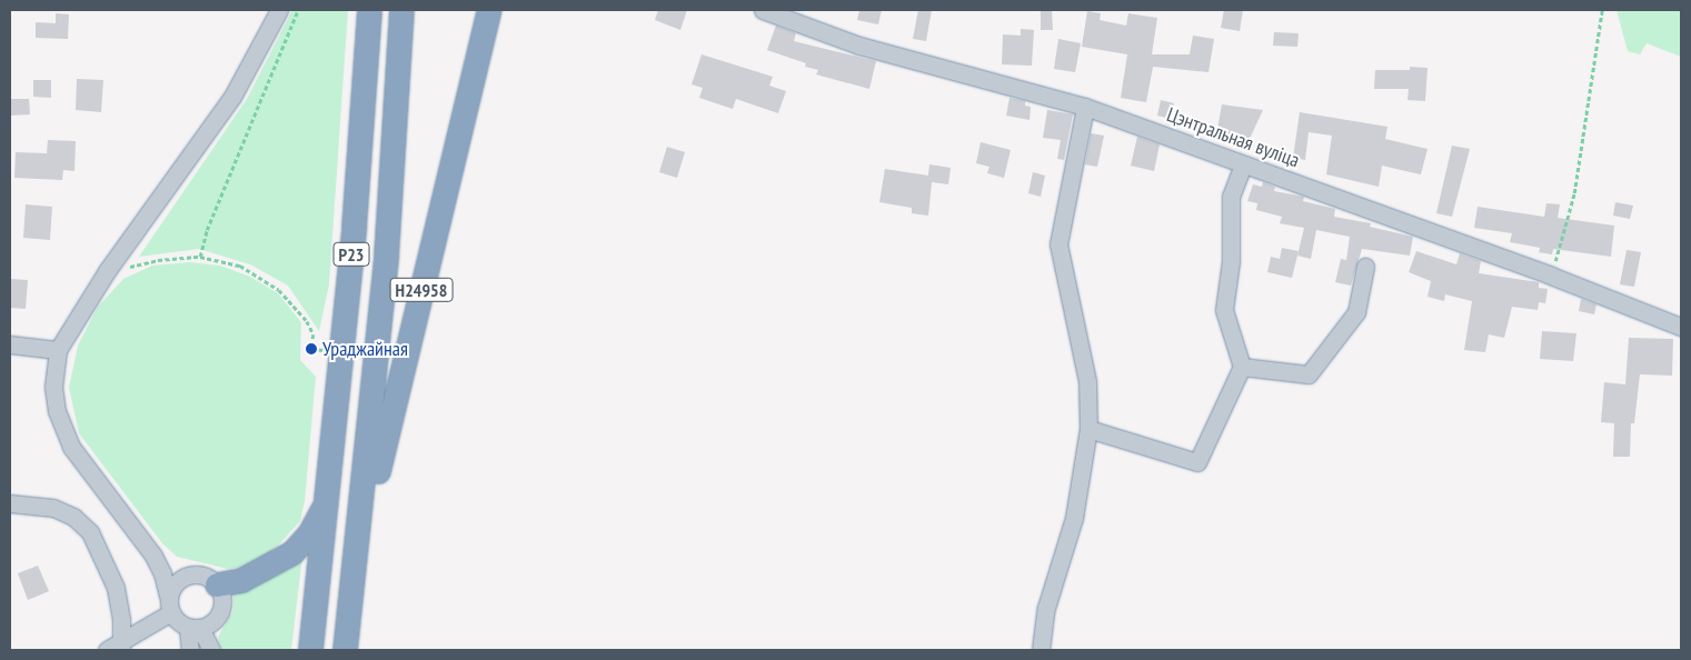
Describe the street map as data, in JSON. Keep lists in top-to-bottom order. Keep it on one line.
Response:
{"streets":{"highway":["Р23","Н24958"],"street":["Цэнтральная вуліца"]},"crossings":[["Р23","Н24958"]],"places":["Ураджайная"]}
